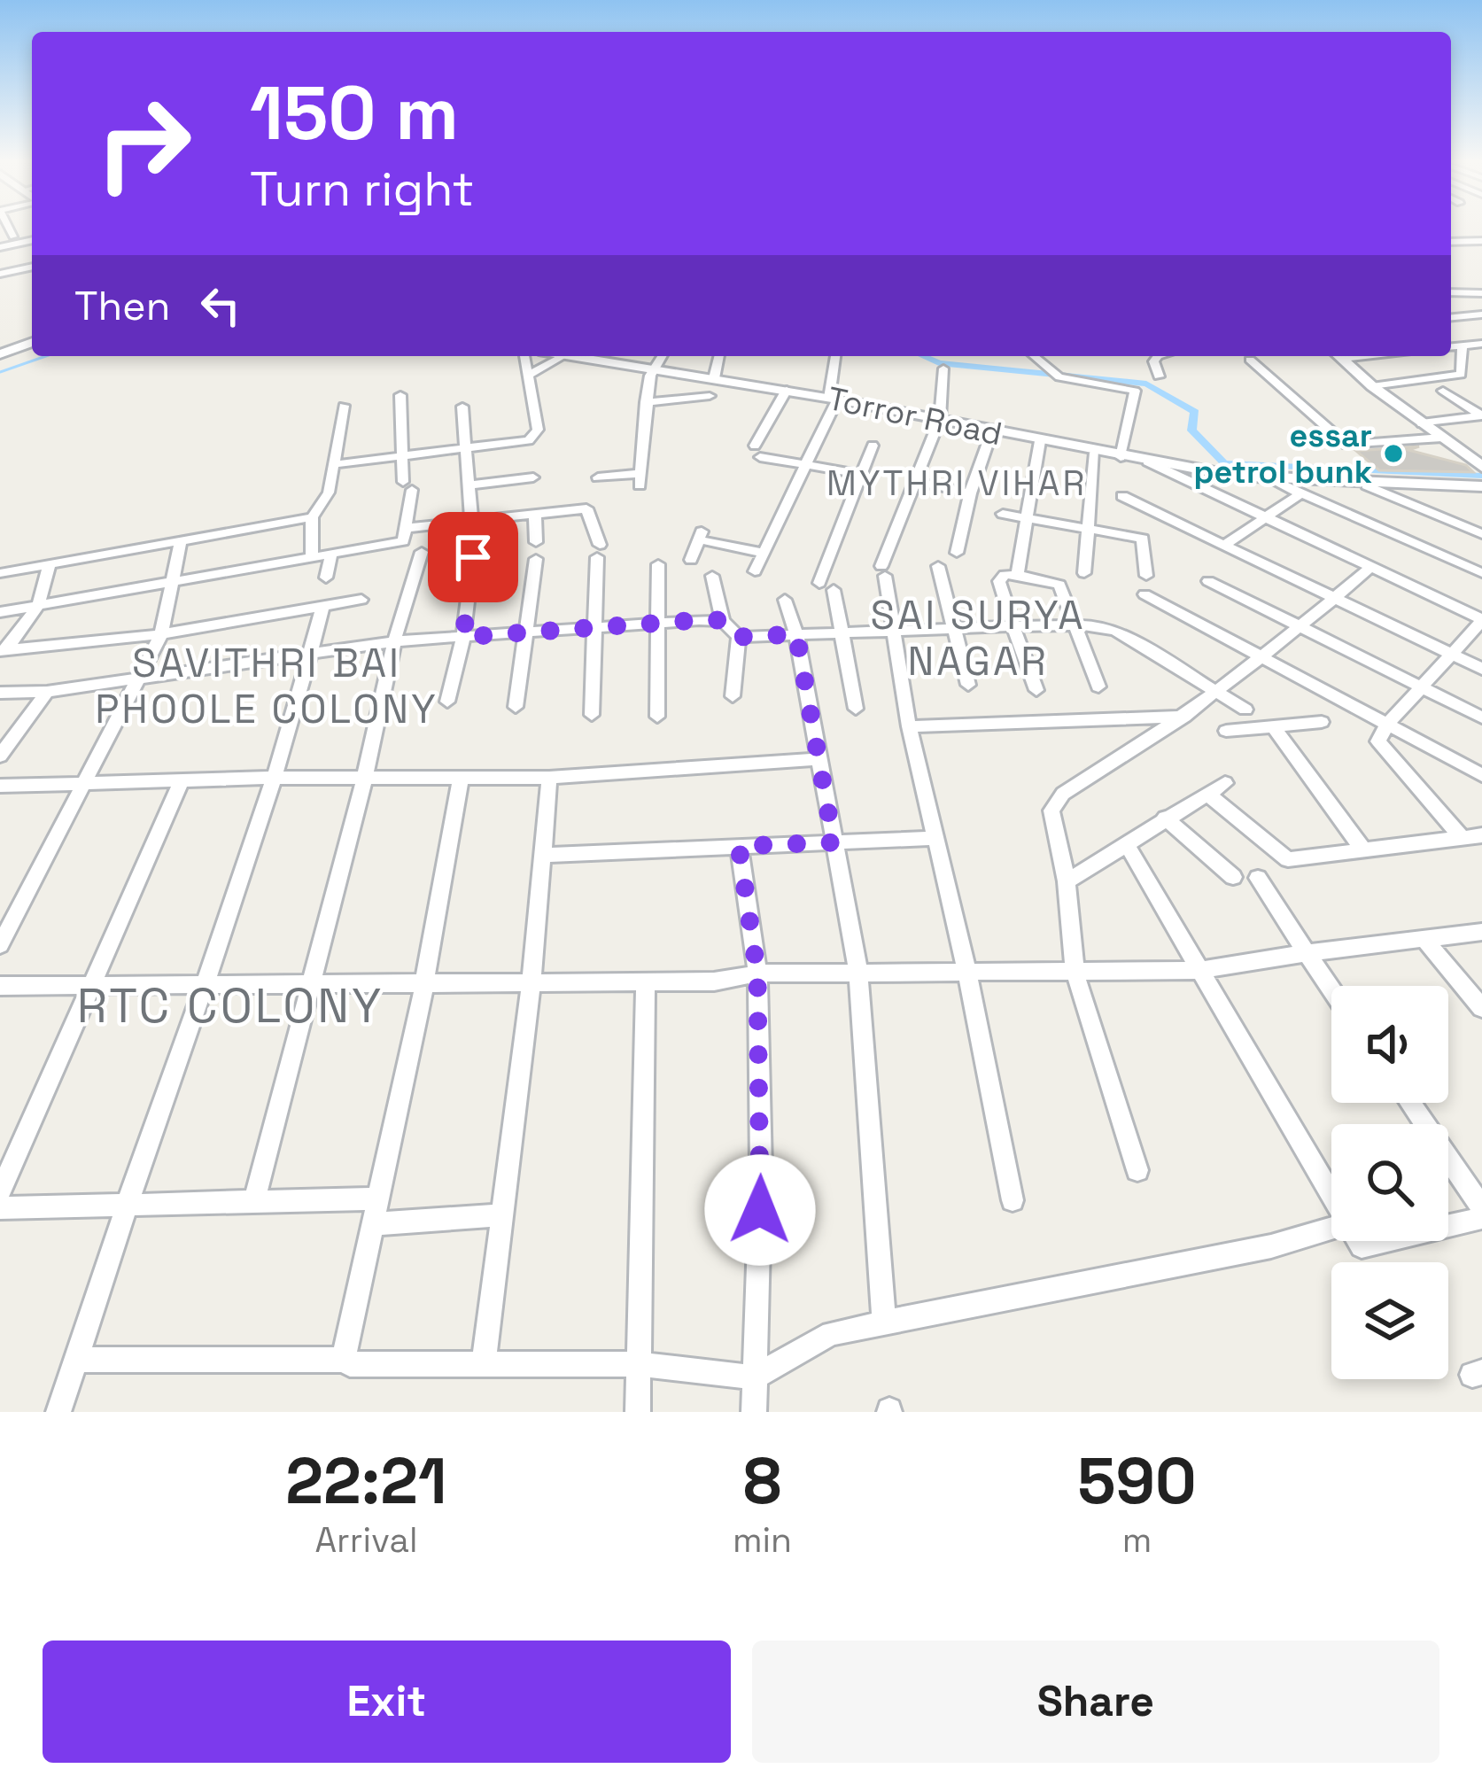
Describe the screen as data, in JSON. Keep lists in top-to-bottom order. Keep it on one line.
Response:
{"streets":{"street":["Torror Road"]},"districts":["MYTHRI VIHAR","SAI SURYA NAGAR","SAVITHRI BAI PHOOLE COLONY","RTC COLONY"],"places":["essar petrol bunk"],"page":{"turn":["150 m","Turn right"],"then":"Then","eta":["22:21","Arrival","8","min","590","m"],"buttons":["Exit","Share"]}}
